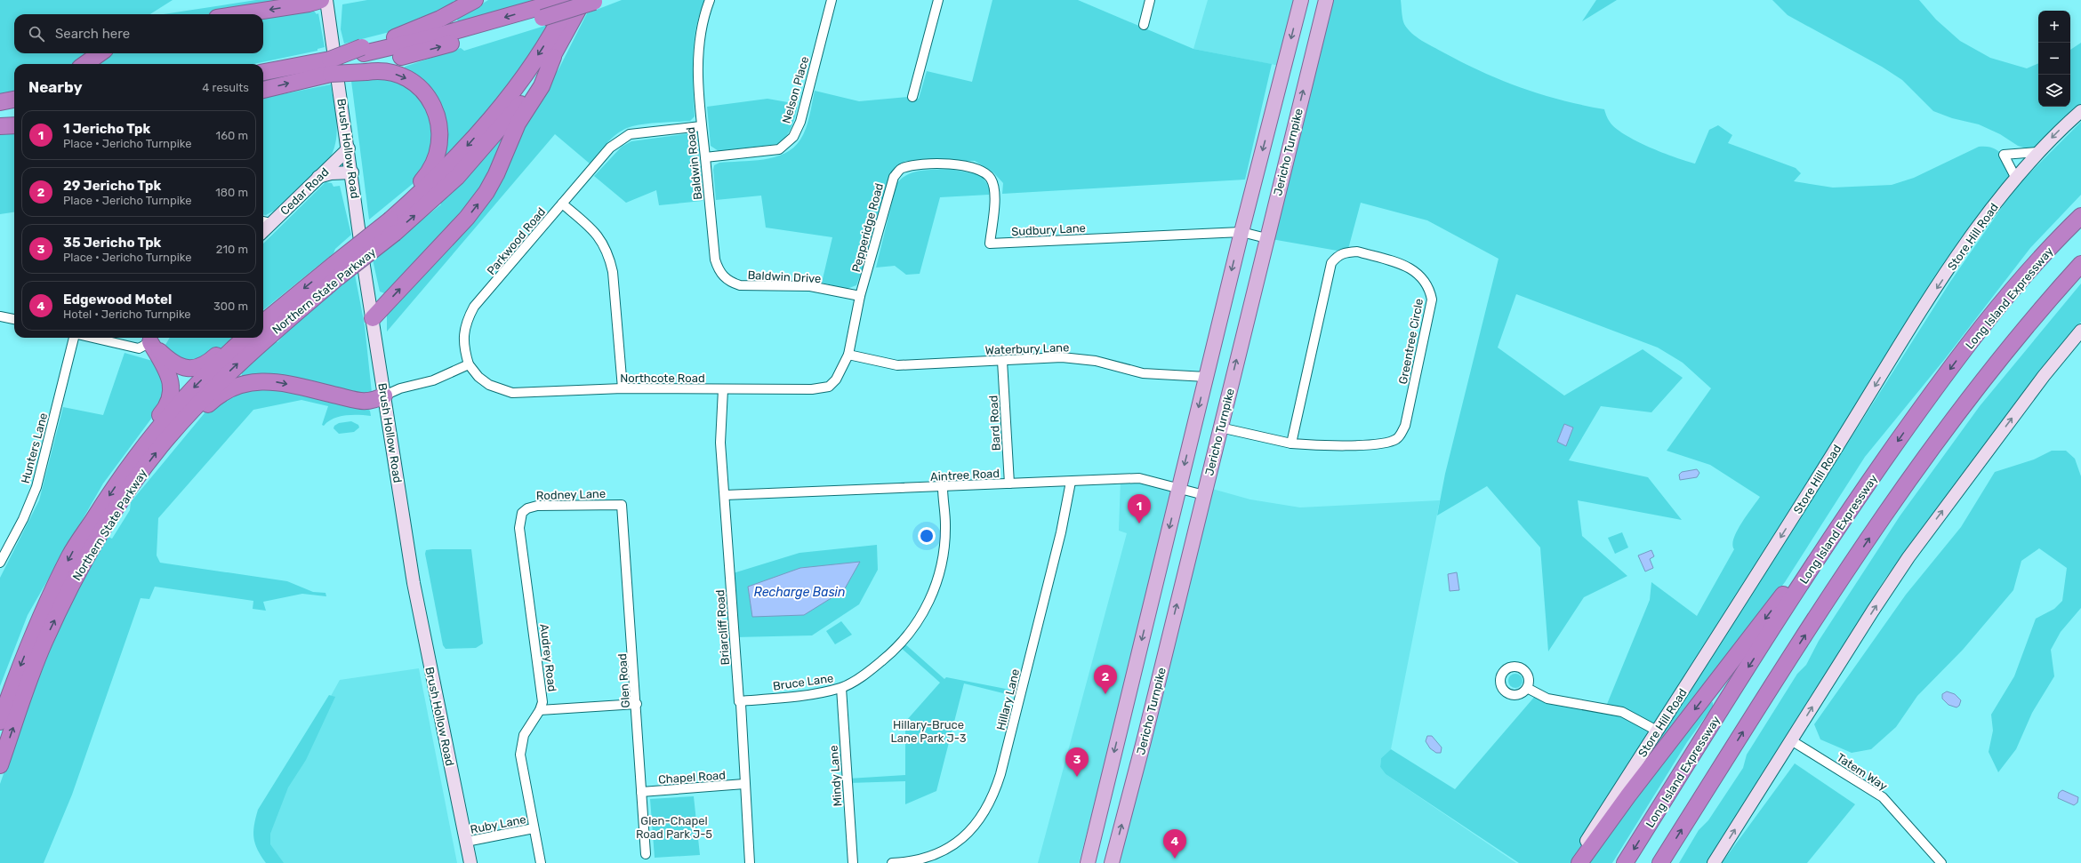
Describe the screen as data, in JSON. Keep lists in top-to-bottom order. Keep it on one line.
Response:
{"streets":{"highway":["Northern State Parkway","Long Island Expressway"],"main road":["Brush Hollow Road","Jericho Turnpike","Cedar Road","Store Hill Road"],"street":["Nelson Place","Baldwin Road","Pepperidge Road","Sudbury Lane","Parkwood Road","Baldwin Drive","Greentree Circle","Waterbury Lane","Northcote Road","Bard Road","Hunters Lane","Aintree Road","Rodney Lane","Briarcliff Road","Audrey Road","Glen Road","Bruce Lane","Hillary Lane","Tatem Way","Mindy Lane","Chapel Road","Ruby Lane"]},"crossings":[["Nelson Place","Baldwin Road"],["Brush Hollow Road","Cedar Road"],["Brush Hollow Road","Ruby Lane"],["Jericho Turnpike","Sudbury Lane"],["Jericho Turnpike","Greentree Circle"],["Jericho Turnpike","Waterbury Lane"],["Jericho Turnpike","Aintree Road"],["Baldwin Road","Parkwood Road"],["Baldwin Road","Baldwin Drive"],["Pepperidge Road","Sudbury Lane"],["Pepperidge Road","Baldwin Drive"],["Parkwood Road","Northcote Road"],["Waterbury Lane","Northcote Road"],["Waterbury Lane","Bard Road"],["Northcote Road","Briarcliff Road"],["Bard Road","Aintree Road"],["Aintree Road","Briarcliff Road"],["Aintree Road","Bruce Lane"],["Aintree Road","Hillary Lane"],["Rodney Lane","Audrey Road"],["Rodney Lane","Glen Road"],["Briarcliff Road","Bruce Lane"],["Briarcliff Road","Chapel Road"],["Audrey Road","Ruby Lane"],["Glen Road","Chapel Road"],["Bruce Lane","Mindy Lane"]],"one_way":["Store Hill Road"],"water":["Recharge Basin"],"parks":["Hillary-Bruce Lane Park J-3","Glen-Chapel Road Park J-5"],"page":{"map_buttons":["+","−"],"search":"Search here","heading":["Nearby","4 results"],"list":[{"mark":"1","name":"1 Jericho Tpk","note":"Place · Jericho Turnpike","value":"160 m"},{"mark":"2","name":"29 Jericho Tpk","note":"Place · Jericho Turnpike","value":"180 m"},{"mark":"3","name":"35 Jericho Tpk","note":"Place · Jericho Turnpike","value":"210 m"},{"mark":"4","name":"Edgewood Motel","note":"Hotel · Jericho Turnpike","value":"300 m"}],"pins":["1","2","3","4"]}}
